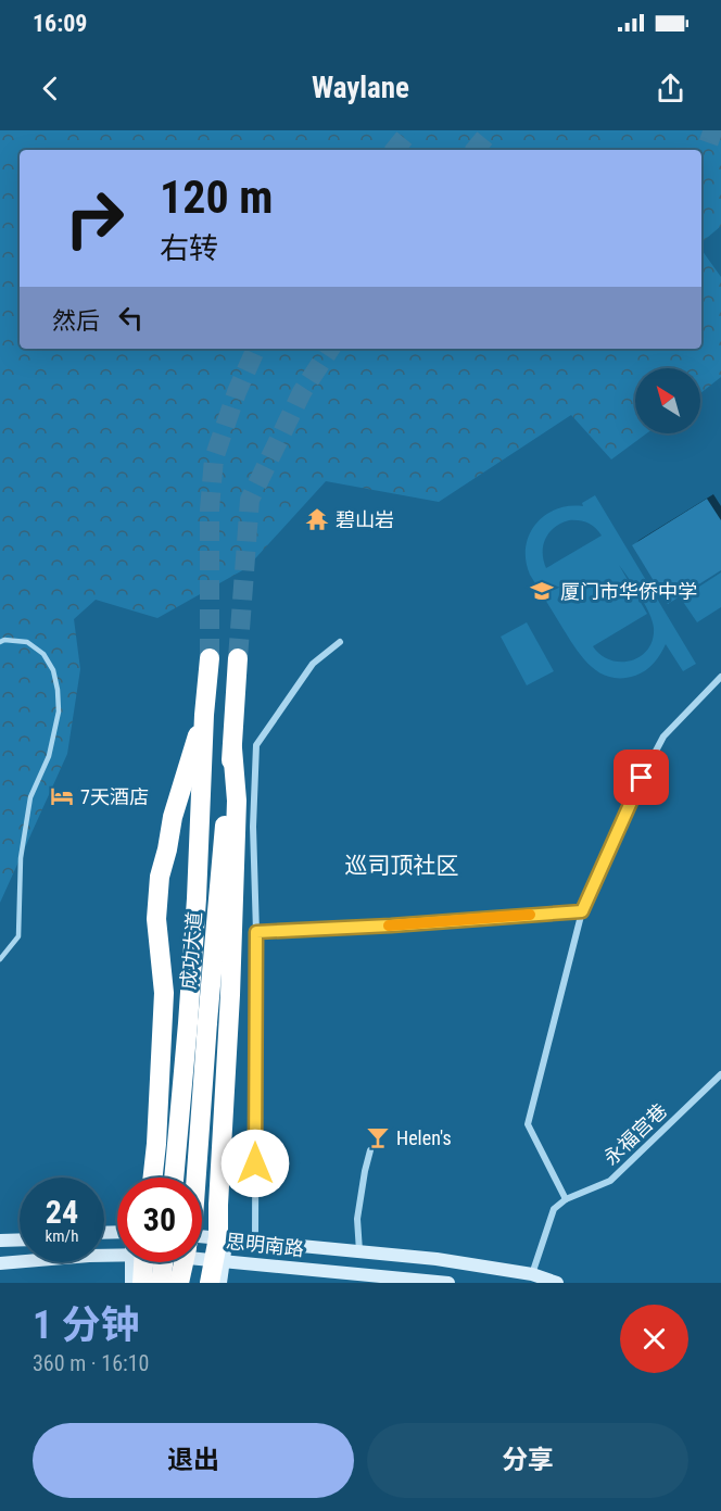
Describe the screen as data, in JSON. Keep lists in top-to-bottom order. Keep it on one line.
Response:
{"streets":{"highway":["成功大道"],"main road":["思明南路"],"street":["永福宫巷"]},"districts":["巡司顶社区"],"places":{"temple":["碧山岩"],"school or university":["厦门市华侨中学"],"hotel":["7天酒店"],"bar":["Helen's"]},"north":"top left","page":{"status":"16:09","header":"Waylane","turn":["120 m","右转"],"then":"然后","speed":"24 km/h","limit":"30","heading":["1 分钟","360 m · 16:10"],"buttons":["退出","分享"]}}
